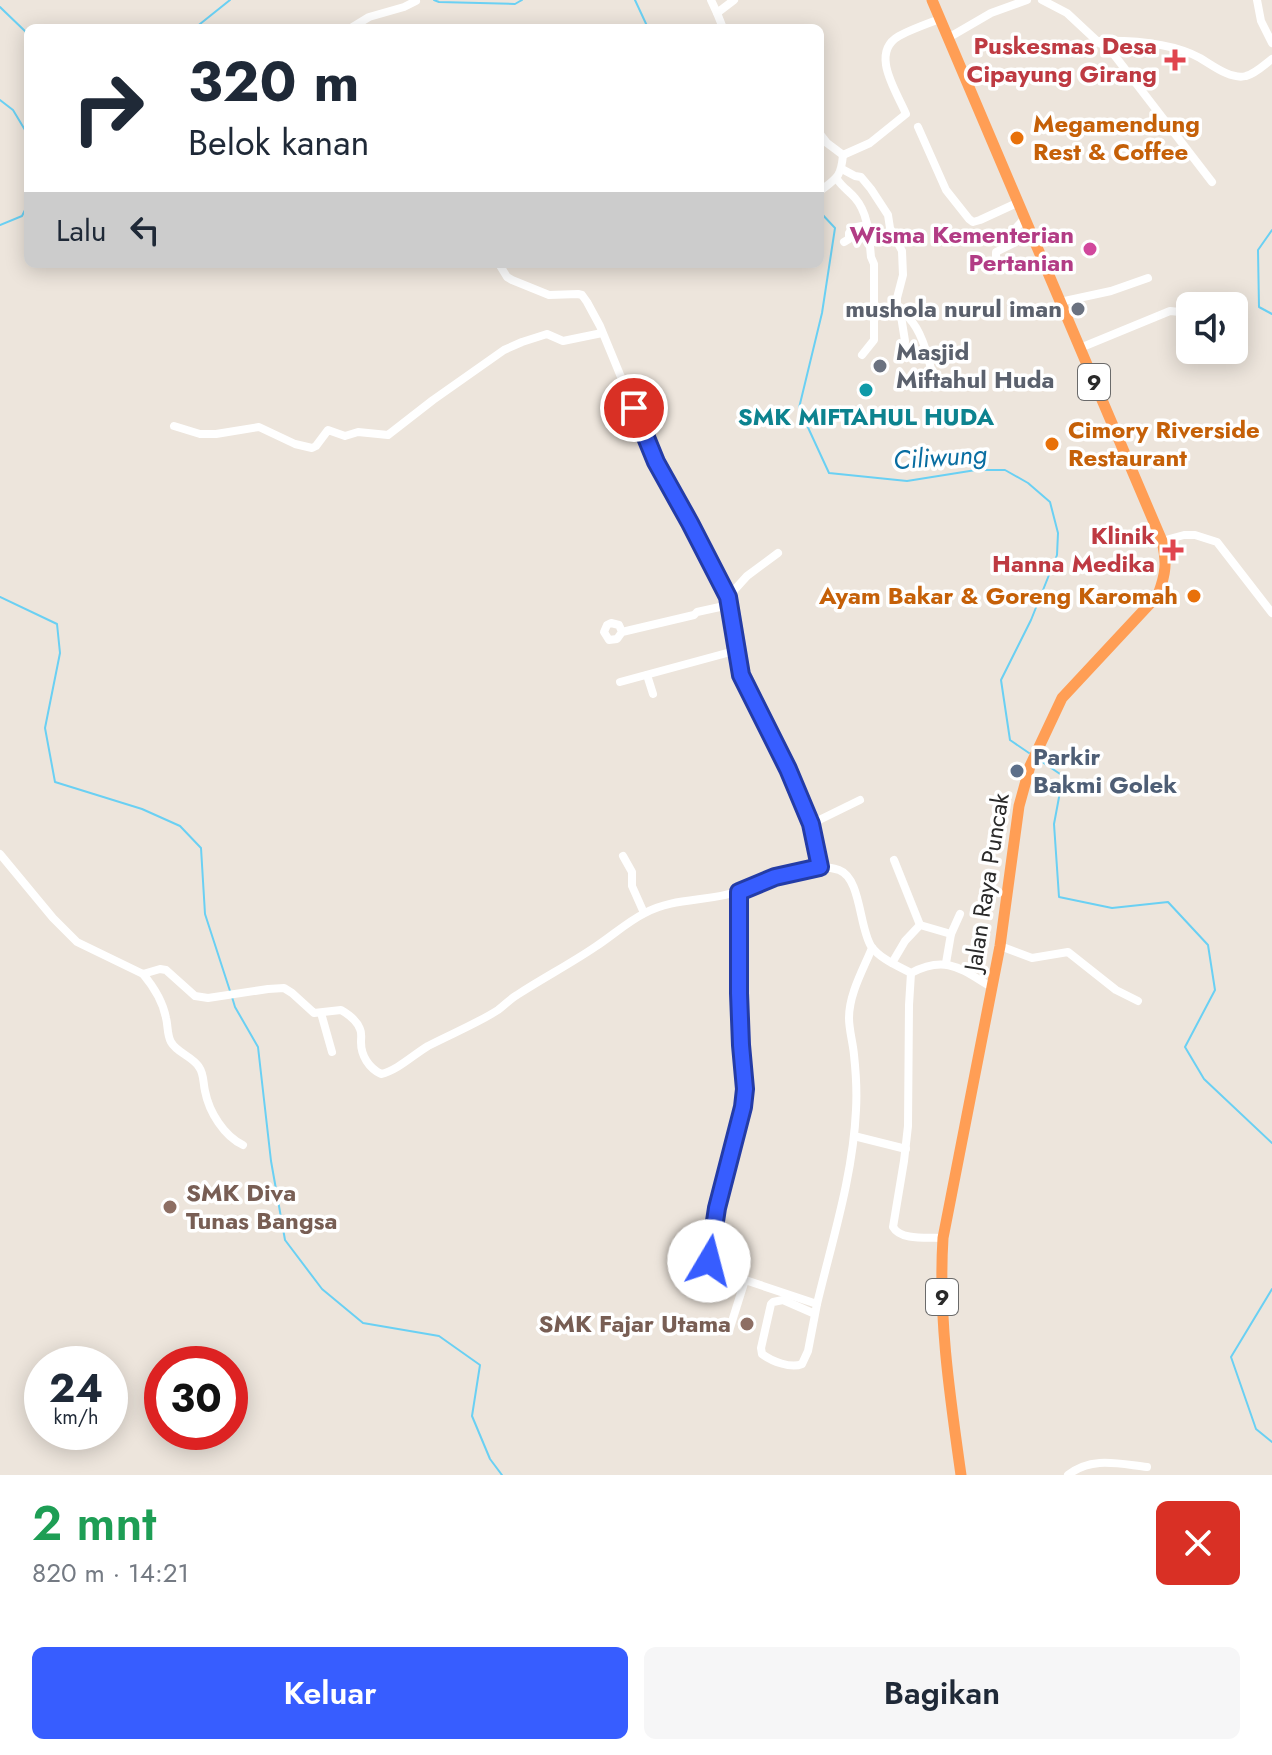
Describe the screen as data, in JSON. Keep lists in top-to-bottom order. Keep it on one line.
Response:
{"streets":{"highway":["9","Jalan Raya Puncak"]},"water":["Ciliwung"],"places":{"health":["Puskesmas Desa Cipayung Girang","Klinik Hanna Medika"],"other":["Megamendung Rest & Coffee","Wisma Kementerian Pertanian","mushola nurul iman","Masjid Miftahul Huda","SMK MIFTAHUL HUDA","Cimory Riverside Restaurant","Ayam Bakar & Goreng Karomah","Parkir Bakmi Golek","SMK Diva Tunas Bangsa","SMK Fajar Utama"]},"page":{"turn":["320 m","Belok kanan"],"then":"Lalu","speed":"24 km/h","limit":"30","heading":["2 mnt","820 m · 14:21"],"buttons":["Keluar","Bagikan"]}}
